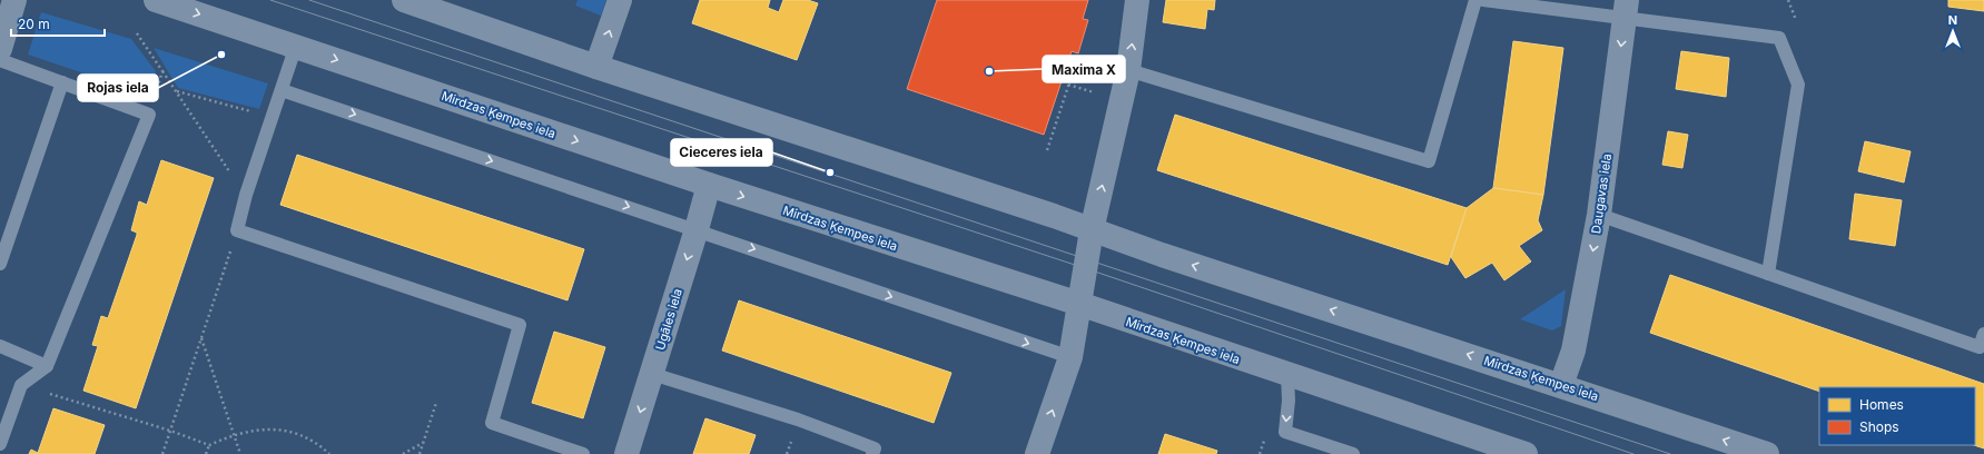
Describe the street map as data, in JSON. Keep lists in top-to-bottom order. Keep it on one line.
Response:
{"streets":{"street":["Mirdzas Ķempes iela","Daugavas iela","Ugāles iela"]},"crossings":[["Mirdzas Ķempes iela","Daugavas iela"],["Mirdzas Ķempes iela","Ugāles iela"]],"one_way":["Daugavas iela","Ugāles iela"],"places":["Rojas iela","Maxima X","Cieceres iela"],"legend":["Homes","Shops"],"scale_bar":"20 m","north":"top"}
